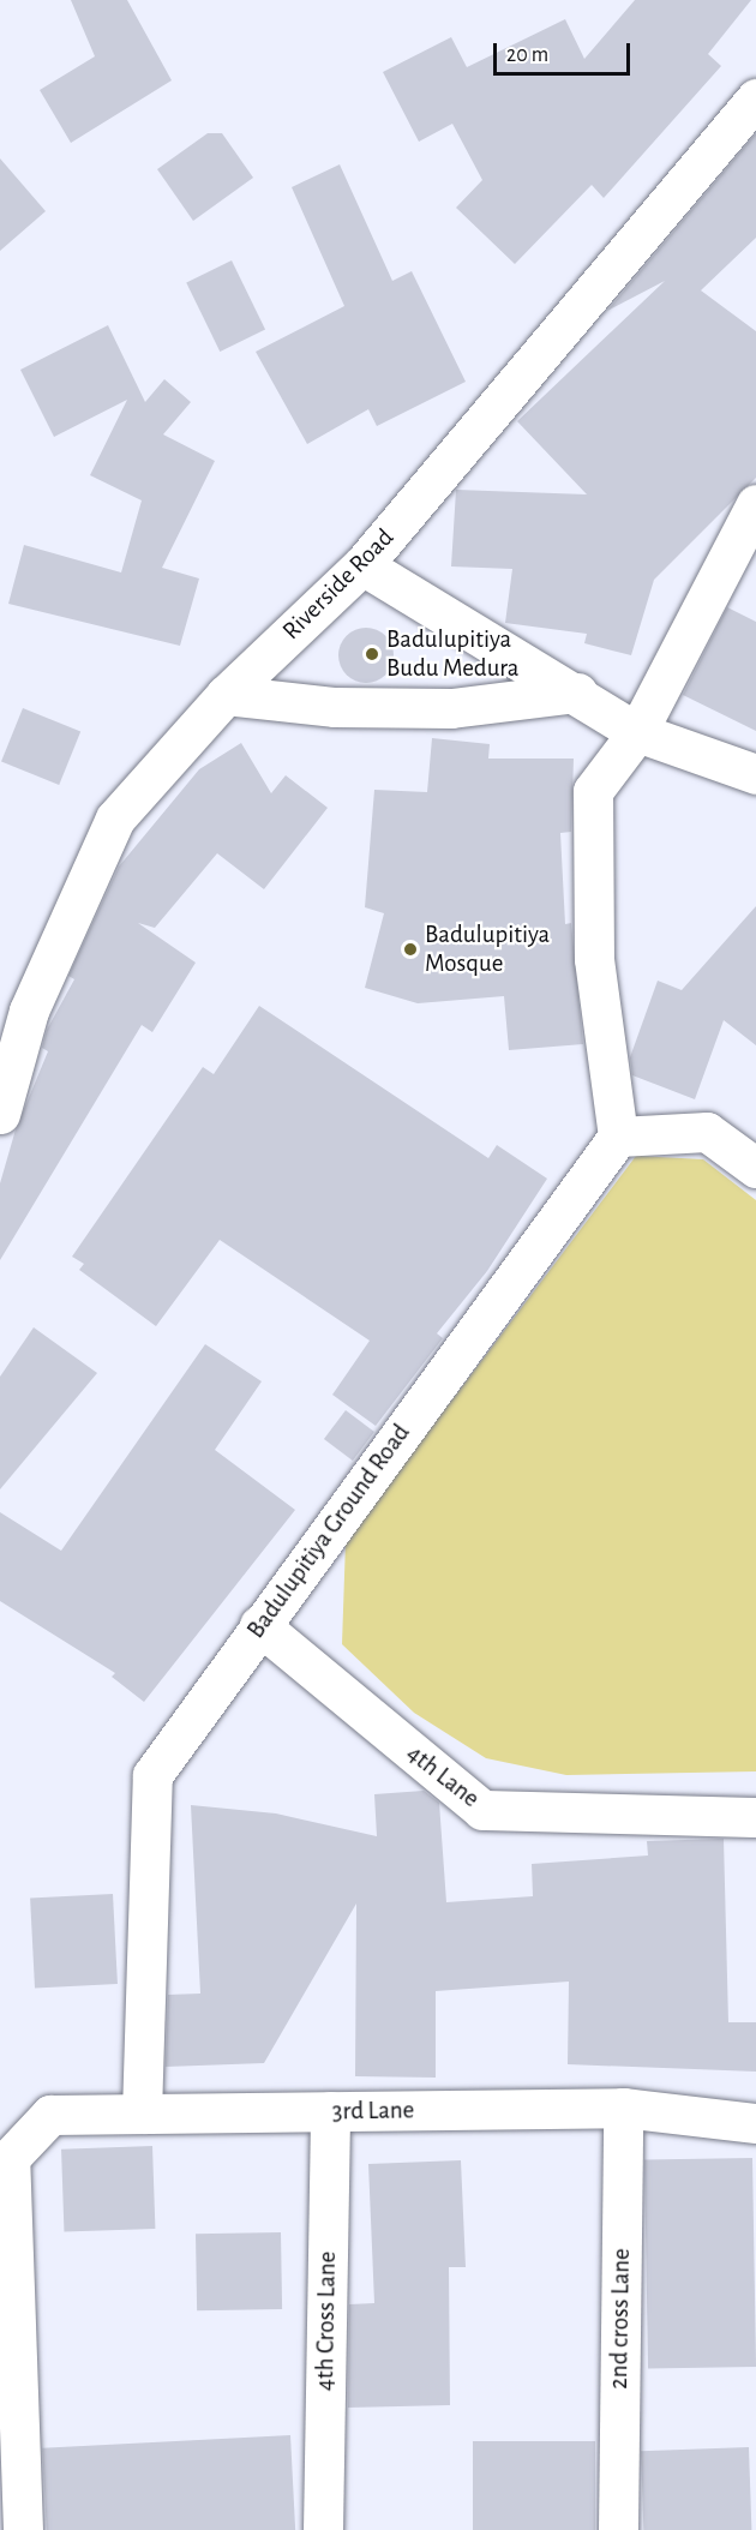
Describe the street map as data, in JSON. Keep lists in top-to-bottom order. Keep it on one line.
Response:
{"streets":{"street":["Riverside Road","Badulupitiya Ground Road","4th Lane","3rd Lane","2nd cross Lane","4th Cross Lane"]},"crossings":[["Badulupitiya Ground Road","4th Lane"],["Badulupitiya Ground Road","3rd Lane"],["3rd Lane","2nd cross Lane"],["3rd Lane","4th Cross Lane"]],"places":["Badulupitiya Budu Medura","Badulupitiya Mosque"],"scale_bar":"20 m"}
